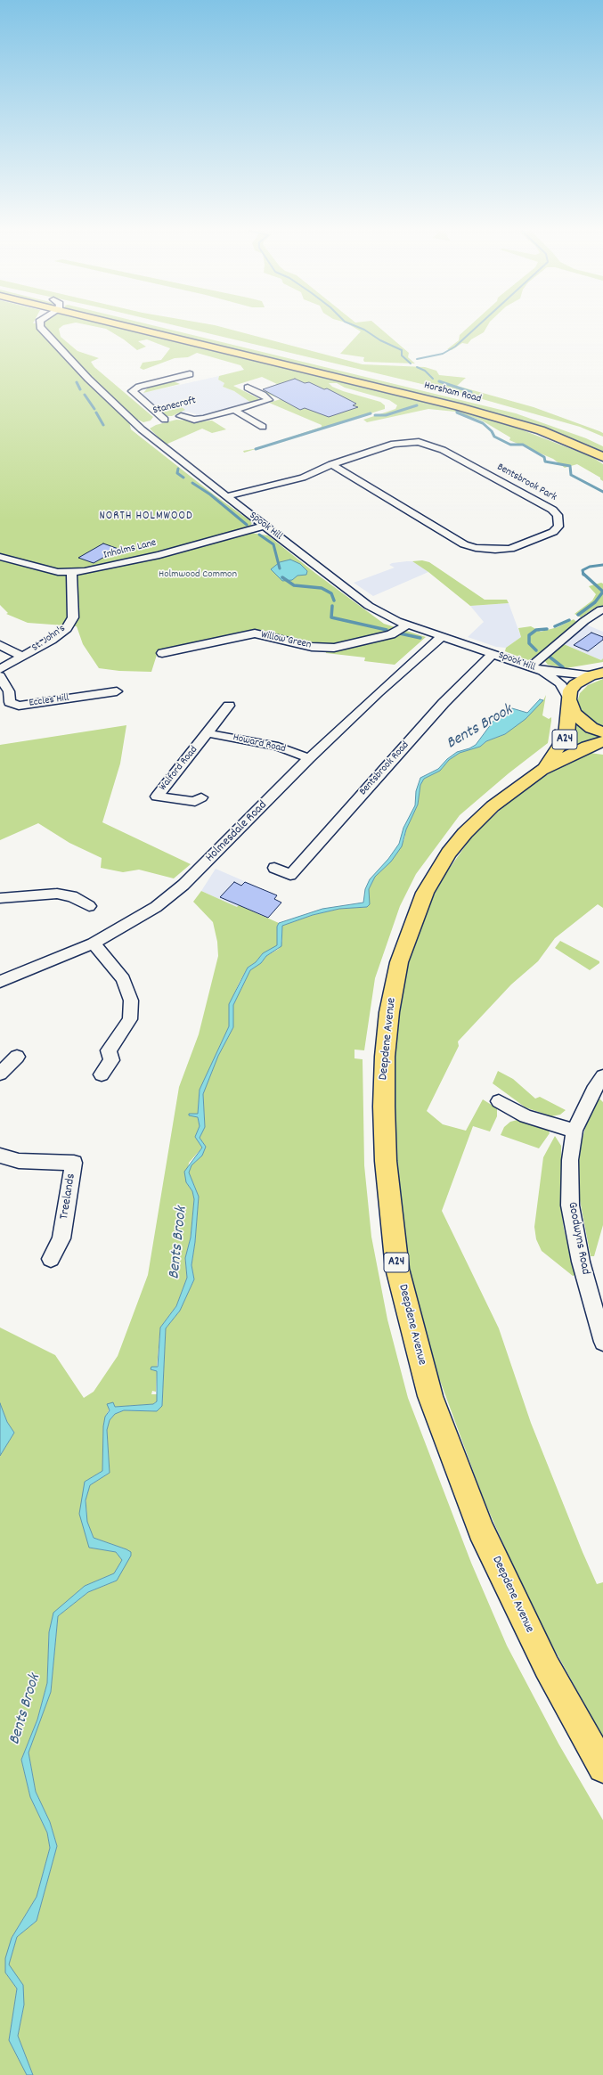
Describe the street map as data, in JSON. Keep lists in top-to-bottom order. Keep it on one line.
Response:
{"streets":{"highway":["Horsham Road","A24","Deepdene Avenue"],"street":["Stanecroft","Bentsbrook Park","Spook Hill","Inholms Lane","St. John's","Willow Green","Eccles Hill","Howard Road","Walford Road","Bentsbrook Road","Holmesdale Road","Treelands","Goodwyns Road"]},"crossings":[["Stanecroft","Spook Hill"],["Bentsbrook Park","Spook Hill"],["Spook Hill","Inholms Lane"],["Spook Hill","Willow Green"],["Spook Hill","Bentsbrook Road"],["Spook Hill","Holmesdale Road"],["Spook Hill","Deepdene Avenue"],["Inholms Lane","St. John's"],["Howard Road","Walford Road"],["Howard Road","Holmesdale Road"]],"districts":["NORTH HOLMWOOD"],"water":["Bents Brook"],"parks":["Holmwood Common"]}
